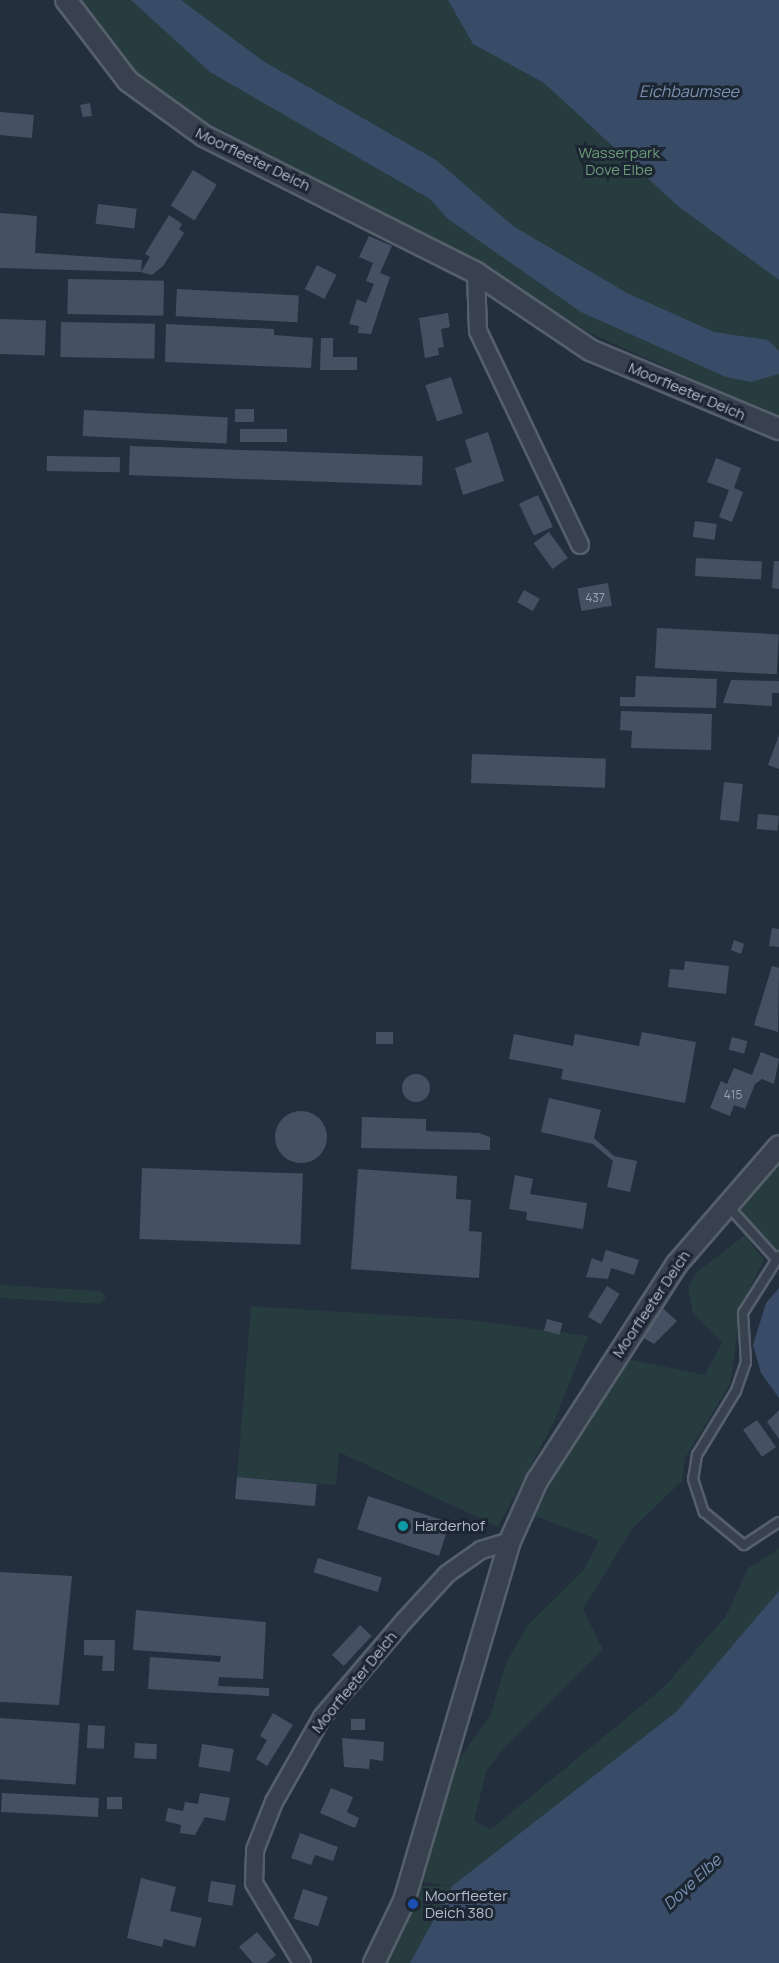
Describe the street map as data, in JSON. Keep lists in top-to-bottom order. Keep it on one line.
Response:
{"streets":{"street":["Moorfleeter Deich"]},"water":["Eichbaumsee","Dove Elbe"],"parks":["Wasserpark Dove Elbe"],"places":["Harderhof","Moorfleeter Deich 380"],"house_numbers":["437","415"]}
